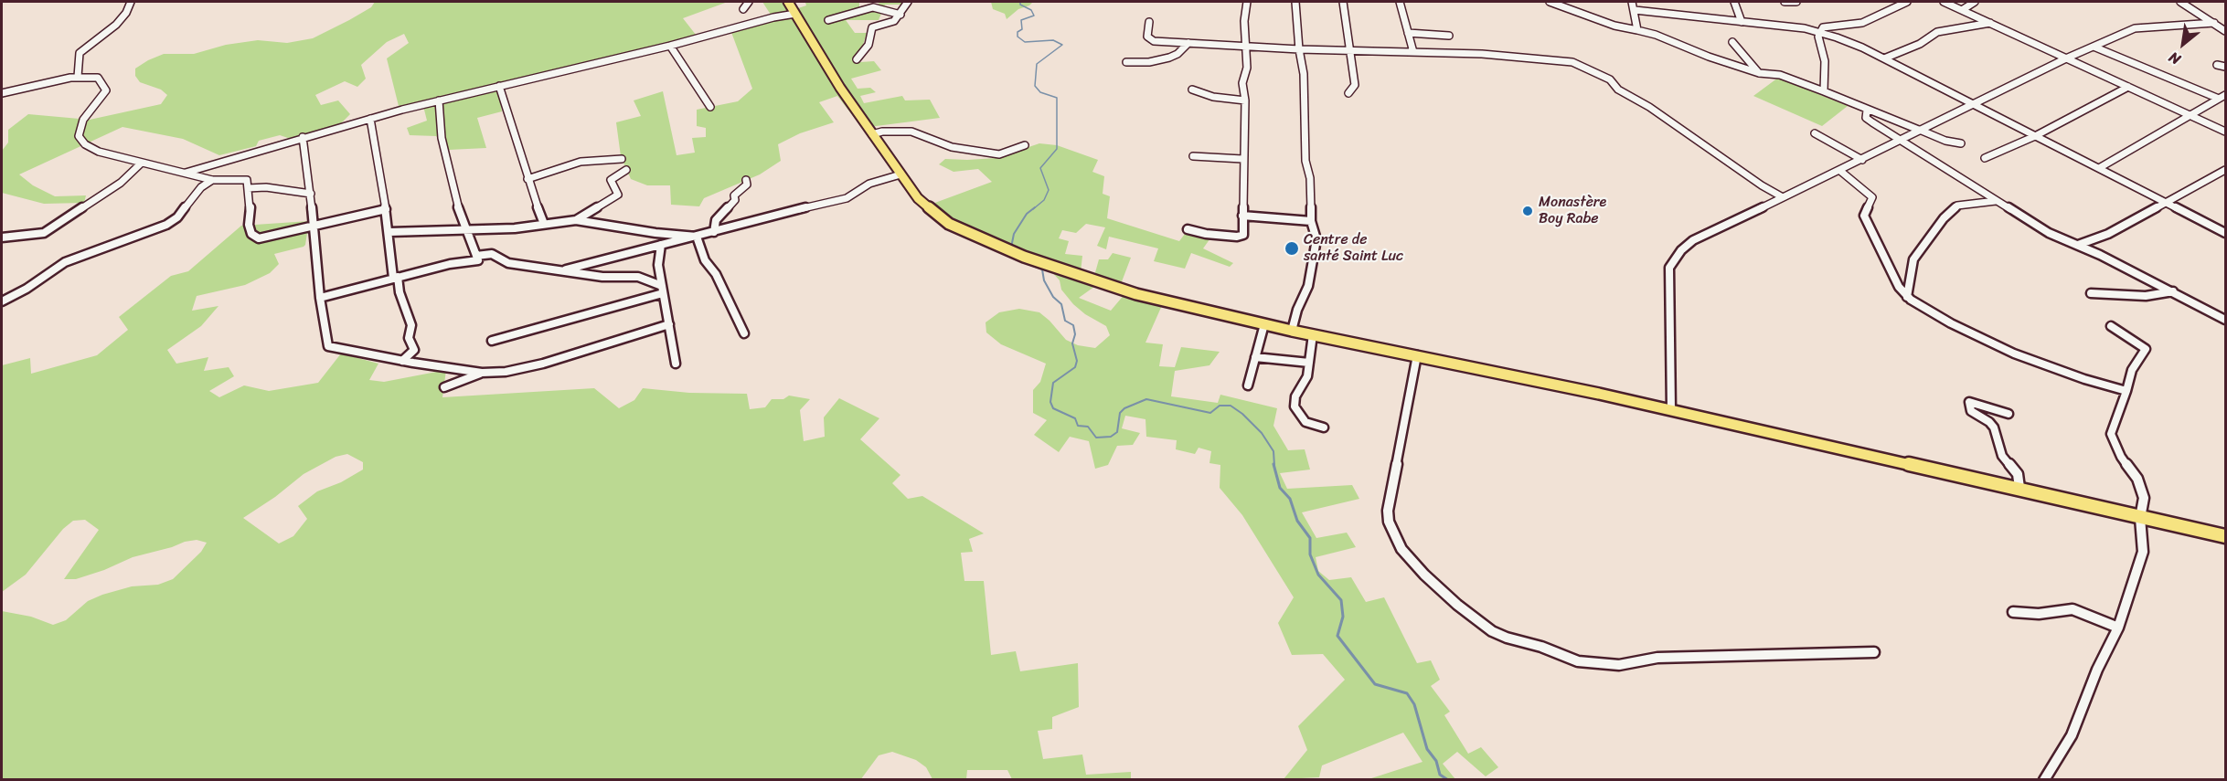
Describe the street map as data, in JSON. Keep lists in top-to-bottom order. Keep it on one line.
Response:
{"places":["Monastère Boy Rabe","Centre de santé Saint Luc"],"north":"bottom left"}
